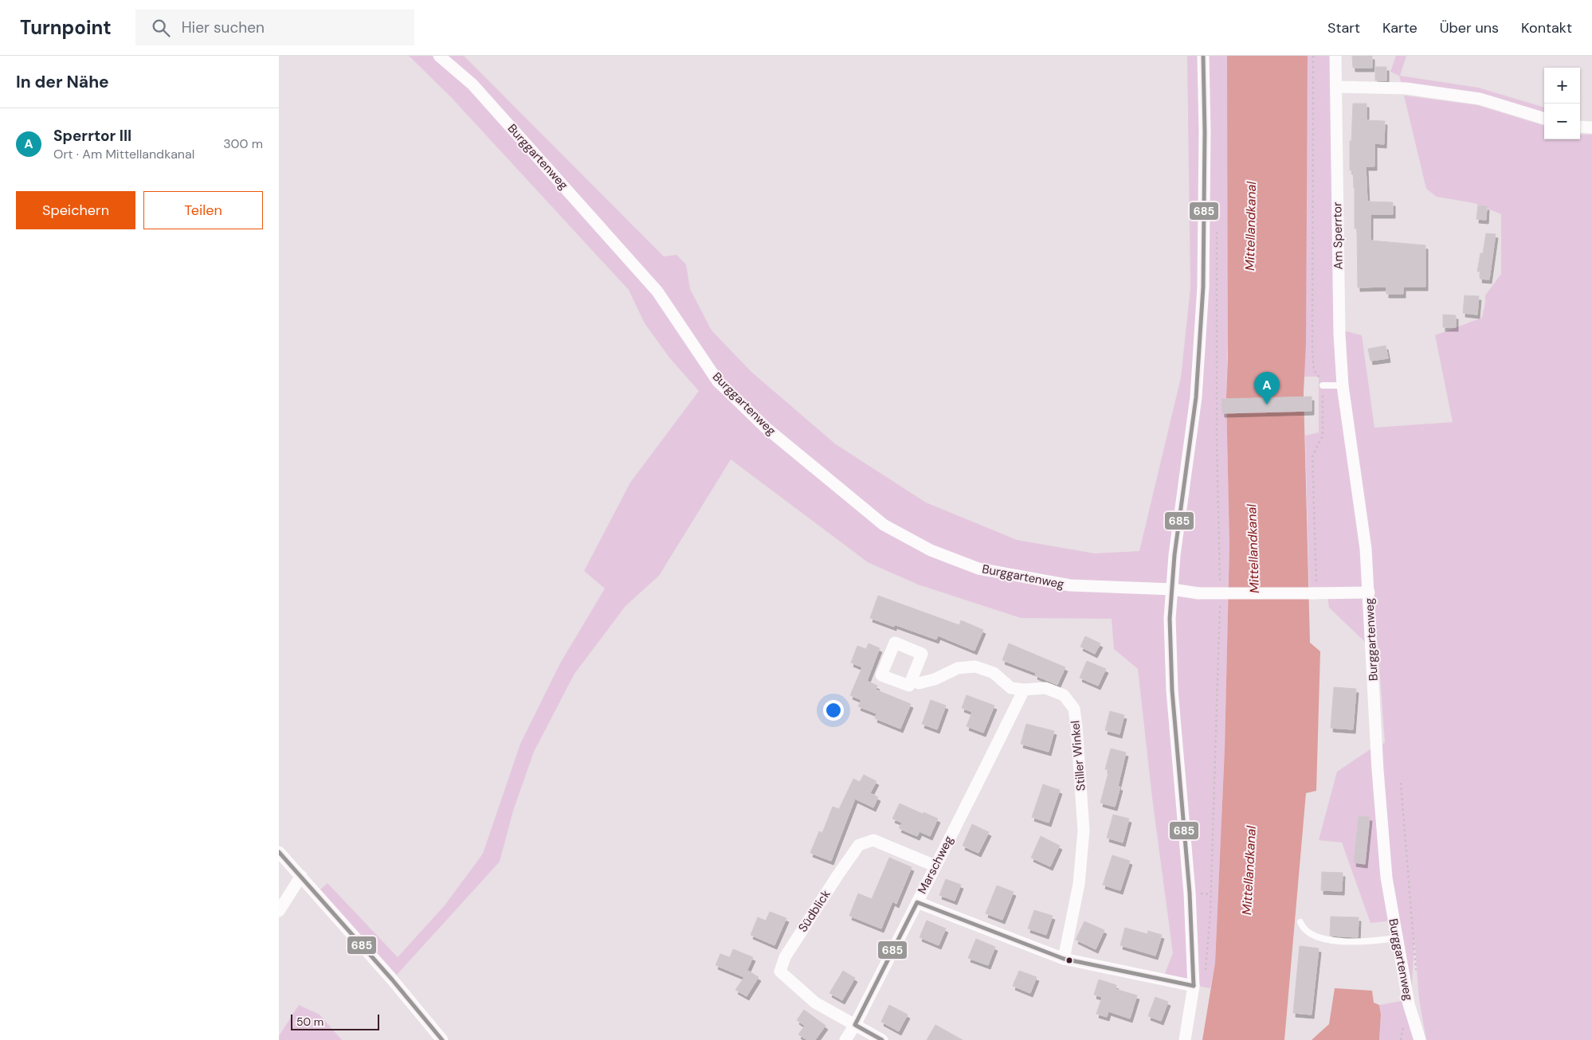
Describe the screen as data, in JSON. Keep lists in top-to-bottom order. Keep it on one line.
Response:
{"streets":{"street":["Burggartenweg","Am Sperrtor","Stiller Winkel","Marschweg","Südblick"]},"crossings":[["Burggartenweg","Am Sperrtor"],["Stiller Winkel","Marschweg"],["Marschweg","Südblick"]],"water":["Mittellandkanal"],"lines":["transit line 685"],"scale_bar":"50 m","page":{"header":"Turnpoint","search":"Hier suchen","nav":["Start","Karte","Über uns","Kontakt"],"heading":"In der Nähe","map_buttons":["+","−"],"list":[{"mark":"A","name":"Sperrtor III","note":"Ort · Am Mittellandkanal","value":"300 m"}],"buttons":["Speichern","Teilen"],"pins":"A","scale":"50 m"}}
